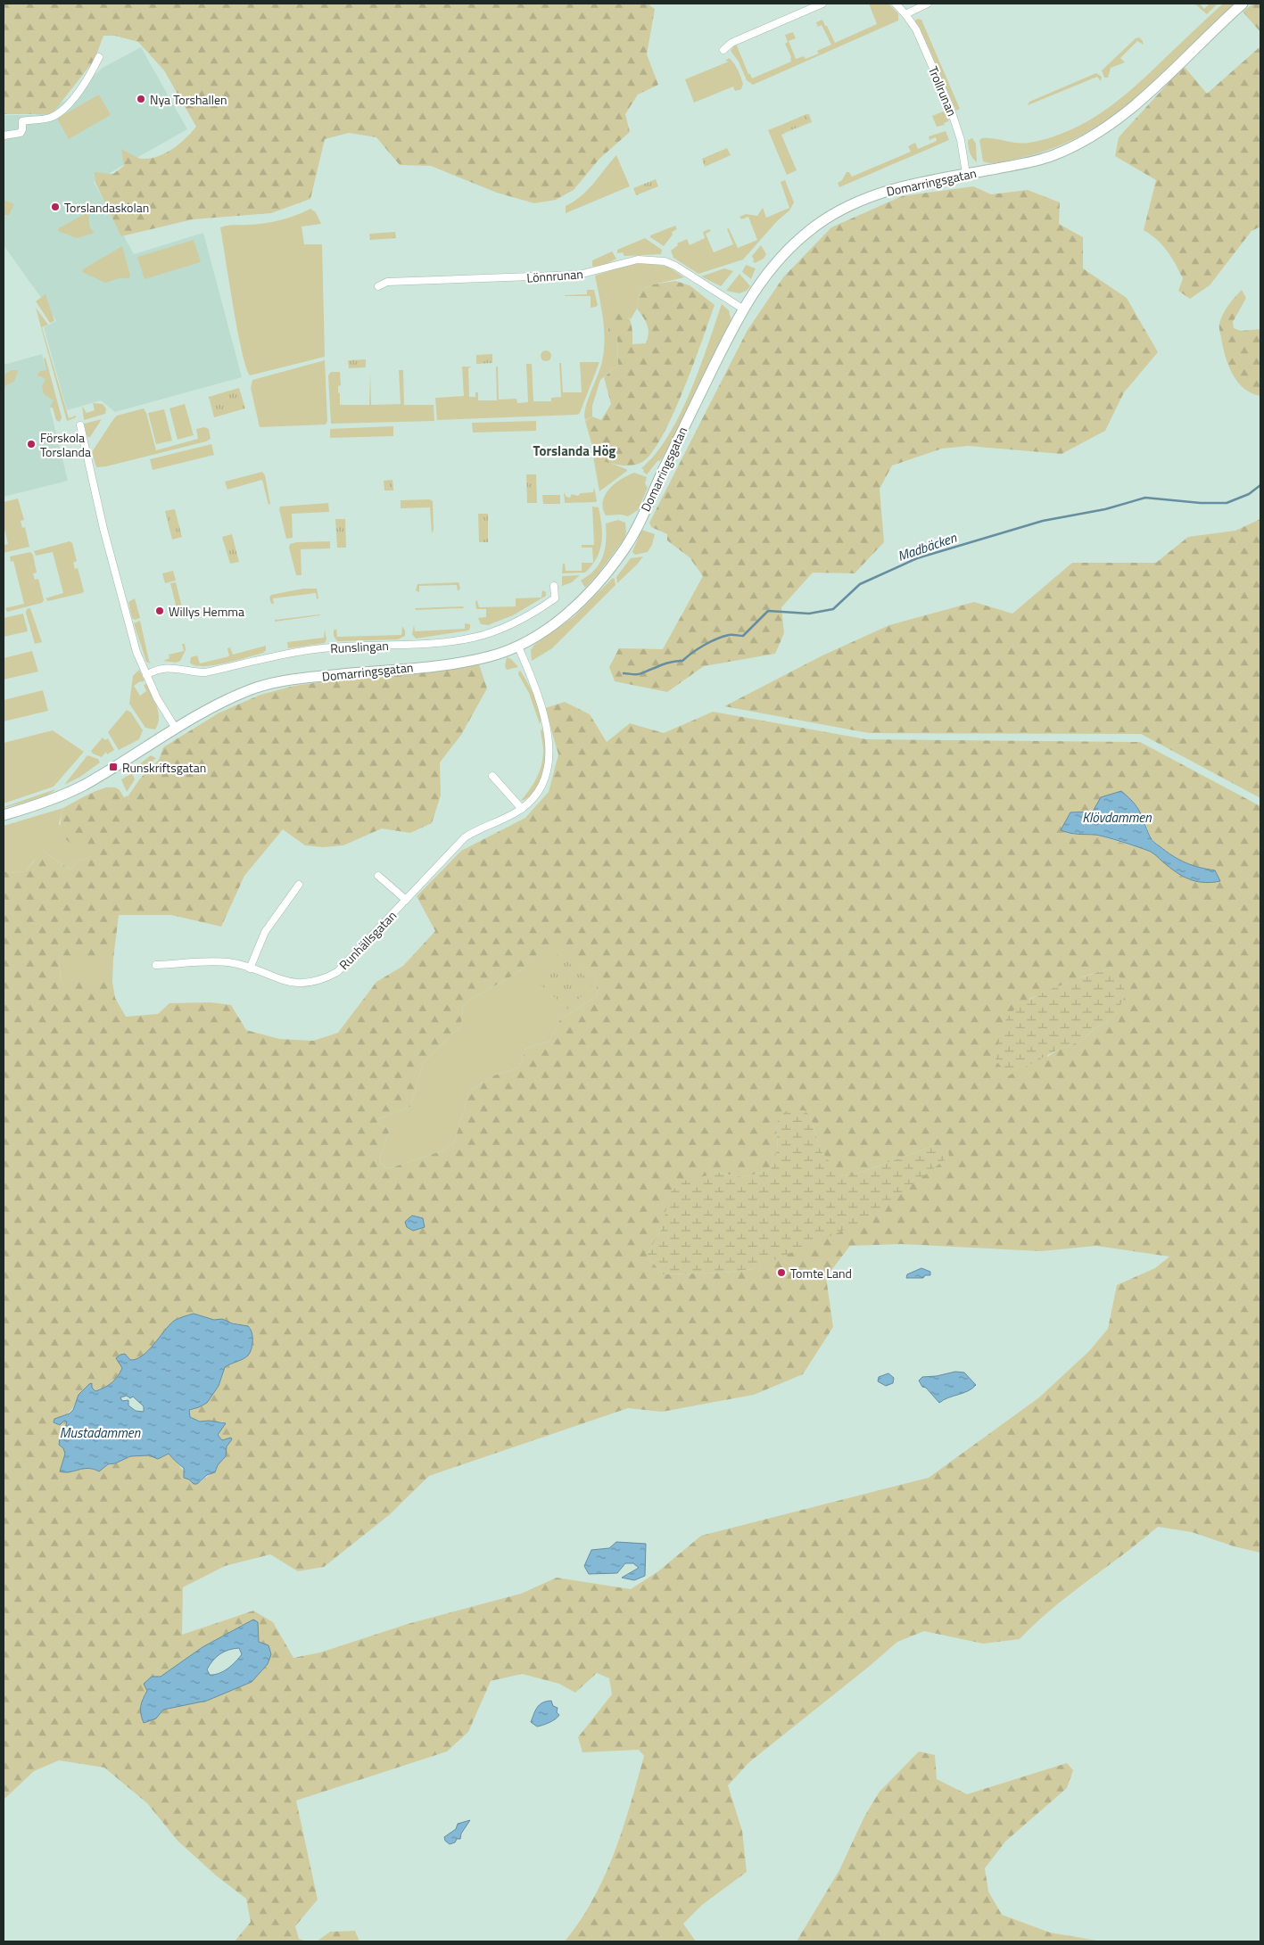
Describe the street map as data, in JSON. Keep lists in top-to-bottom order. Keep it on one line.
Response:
{"streets":{"street":["Trollrunan","Domarringsgatan","Lönnrunan","Runslingan","Runhällsgatan"]},"crossings":[["Trollrunan","Domarringsgatan"],["Domarringsgatan","Lönnrunan"],["Domarringsgatan","Runhällsgatan"]],"districts":["Torslanda Hög"],"water":["Madbäcken","Klövdammen","Mustadammen"],"places":{"other":["Nya Torshallen","Torslandaskolan","Förskola Torslanda","Willys Hemma","Tomte Land"],"transit":["Runskriftsgatan"]}}
